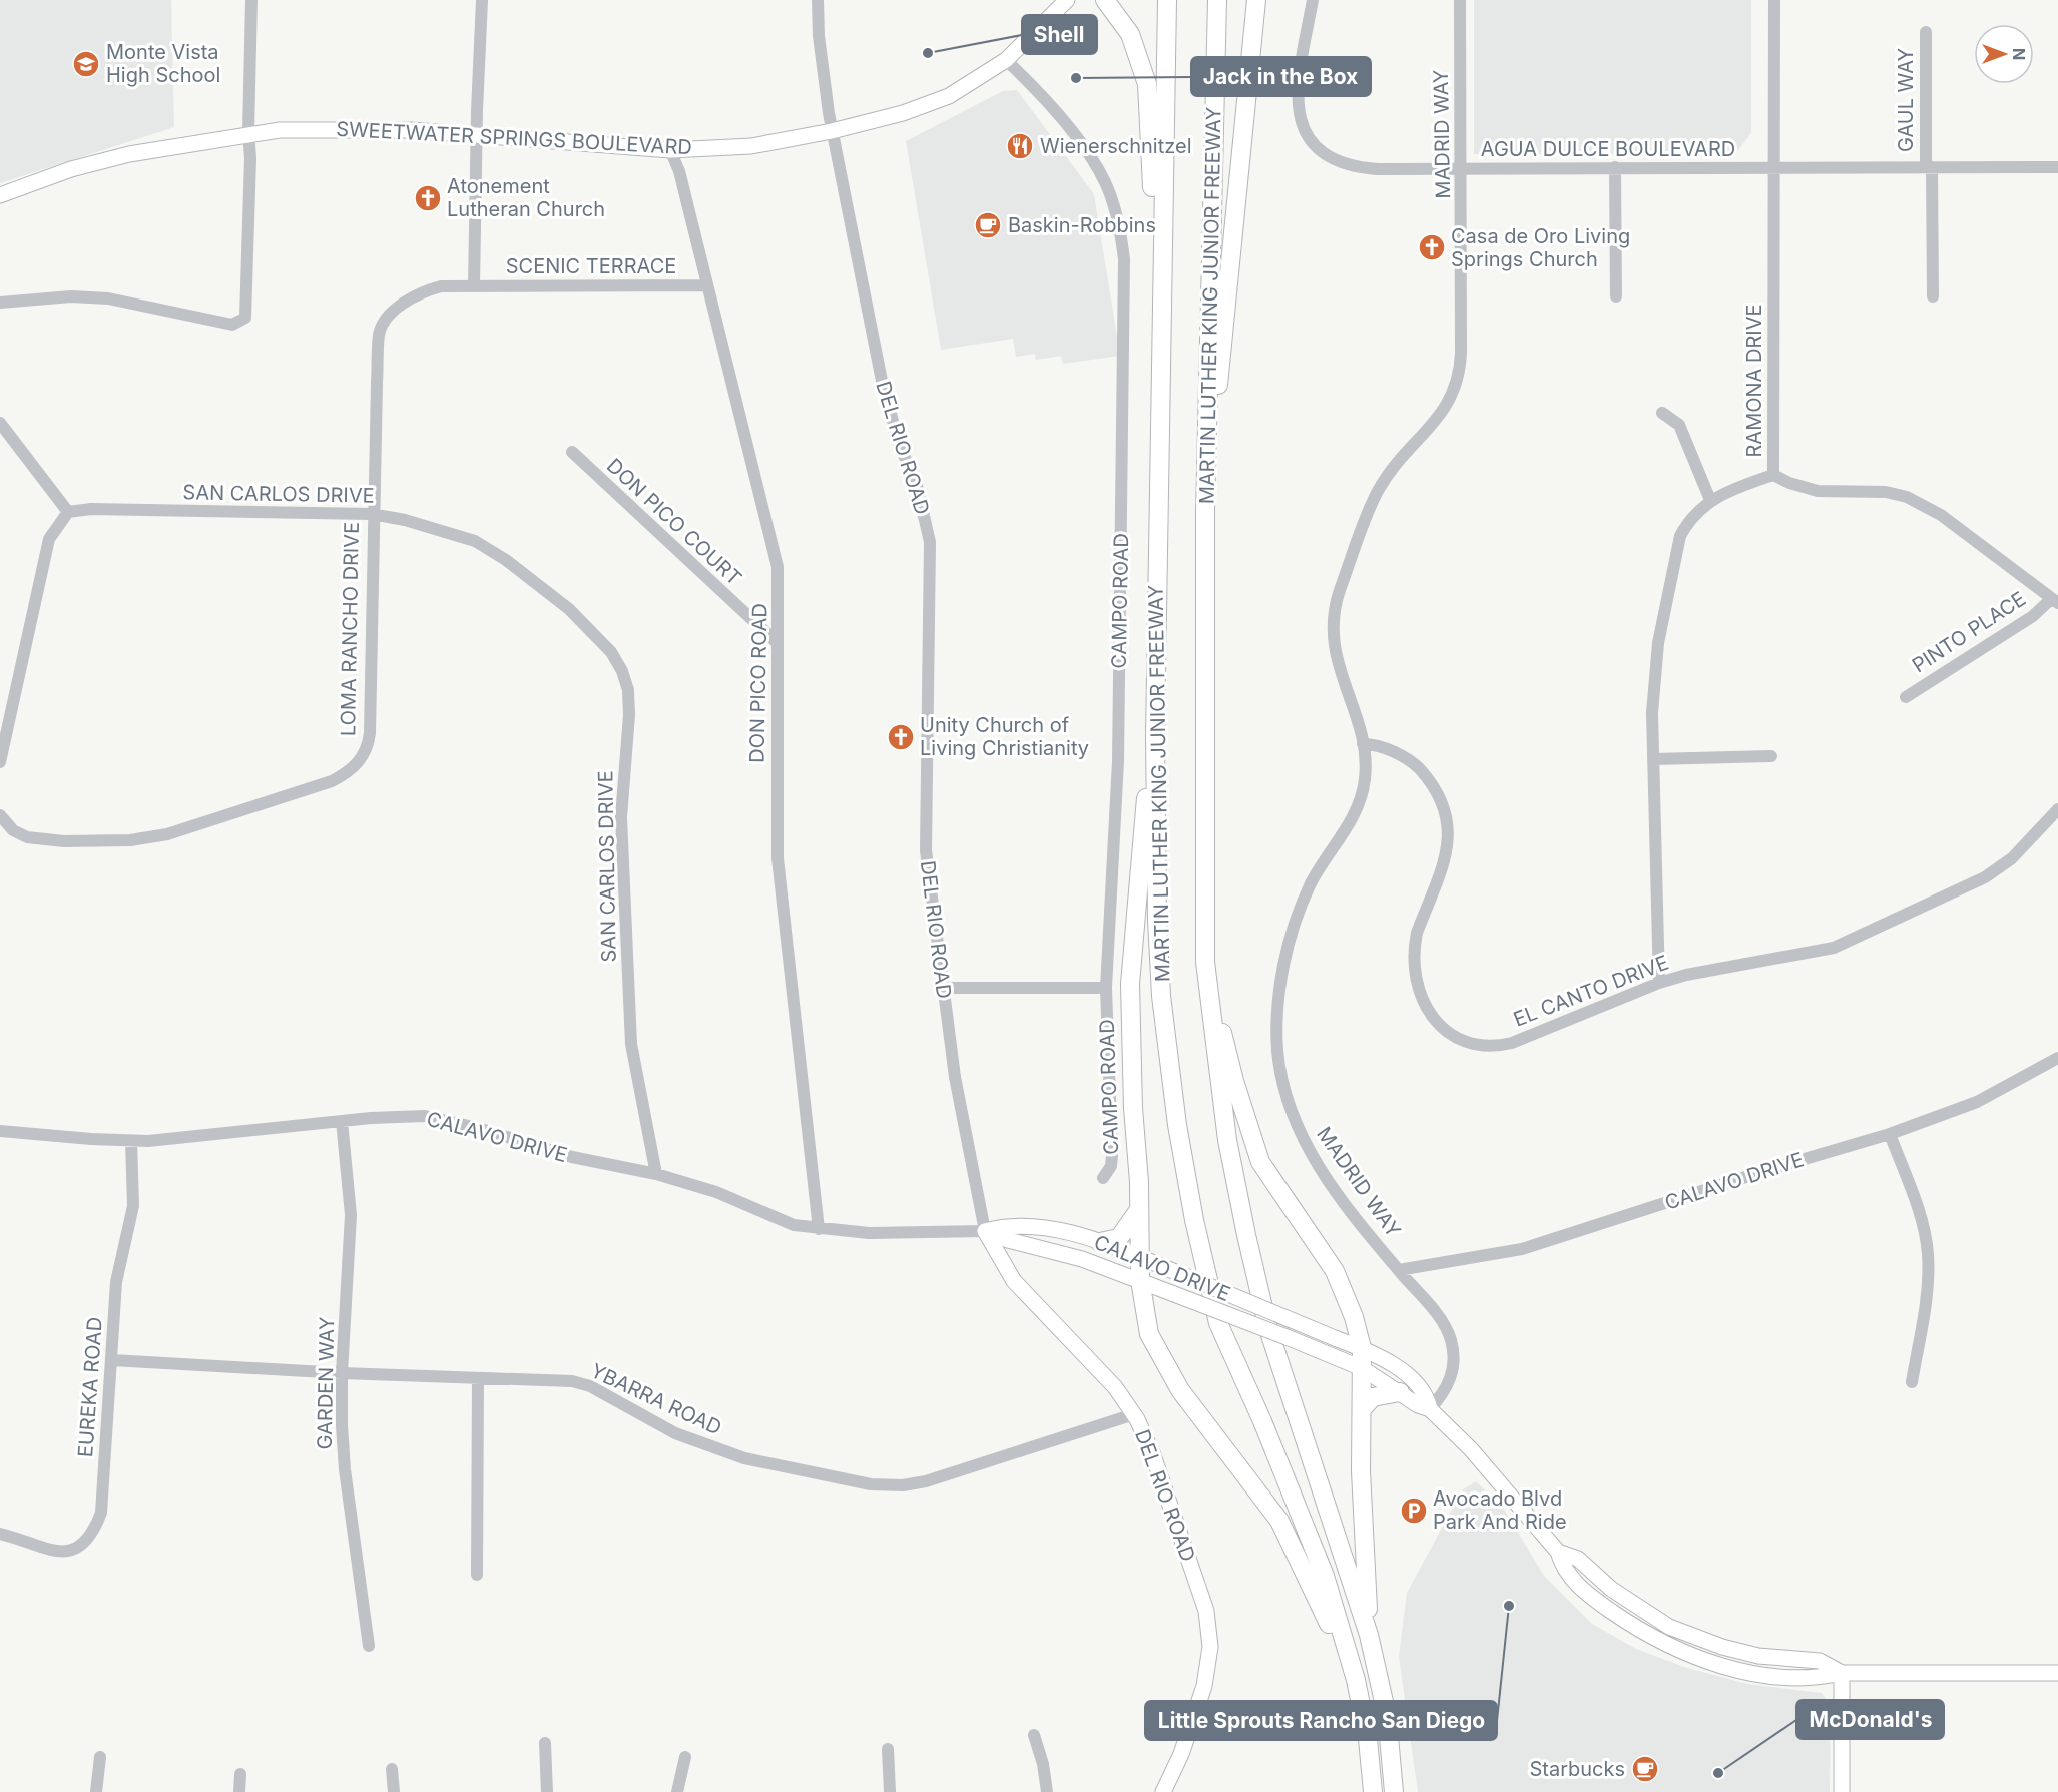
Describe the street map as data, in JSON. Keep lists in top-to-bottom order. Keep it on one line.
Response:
{"streets":{"highway":["MARTIN LUTHER KING JUNIOR FREEWAY"],"main road":["SWEETWATER SPRINGS BOULEVARD","DEL RIO ROAD","CALAVO DRIVE"],"street":["GAUL WAY","MADRID WAY","AGUA DULCE BOULEVARD","SCENIC TERRACE","RAMONA DRIVE","SAN CARLOS DRIVE","DON PICO COURT","CAMPO ROAD","LOMA RANCHO DRIVE","PINTO PLACE","DON PICO ROAD","EL CANTO DRIVE","GARDEN WAY","EUREKA ROAD","YBARRA ROAD"]},"crossings":[["GAUL WAY","AGUA DULCE BOULEVARD"],["MADRID WAY","AGUA DULCE BOULEVARD"],["MADRID WAY","EL CANTO DRIVE"],["MADRID WAY","CALAVO DRIVE"],["SWEETWATER SPRINGS BOULEVARD","DEL RIO ROAD"],["SWEETWATER SPRINGS BOULEVARD","CAMPO ROAD"],["SWEETWATER SPRINGS BOULEVARD","DON PICO ROAD"],["AGUA DULCE BOULEVARD","RAMONA DRIVE"],["SCENIC TERRACE","LOMA RANCHO DRIVE"],["SCENIC TERRACE","DON PICO ROAD"],["RAMONA DRIVE","PINTO PLACE"],["DEL RIO ROAD","CALAVO DRIVE"],["DEL RIO ROAD","YBARRA ROAD"],["SAN CARLOS DRIVE","LOMA RANCHO DRIVE"],["SAN CARLOS DRIVE","CALAVO DRIVE"],["DON PICO COURT","DON PICO ROAD"],["DON PICO ROAD","CALAVO DRIVE"],["CALAVO DRIVE","GARDEN WAY"],["CALAVO DRIVE","EUREKA ROAD"],["GARDEN WAY","YBARRA ROAD"],["EUREKA ROAD","YBARRA ROAD"]],"places":{"other":["Shell","Jack in the Box","Little Sprouts Rancho San Diego","McDonald's"],"school or university":["Monte Vista High School"],"restaurant":["Wienerschnitzel"],"church":["Atonement Lutheran Church","Casa de Oro Living Springs Church","Unity Church of Living Christianity"],"cafe":["Baskin-Robbins","Starbucks"],"parking":["Avocado Blvd Park And Ride"]},"north":"right"}
